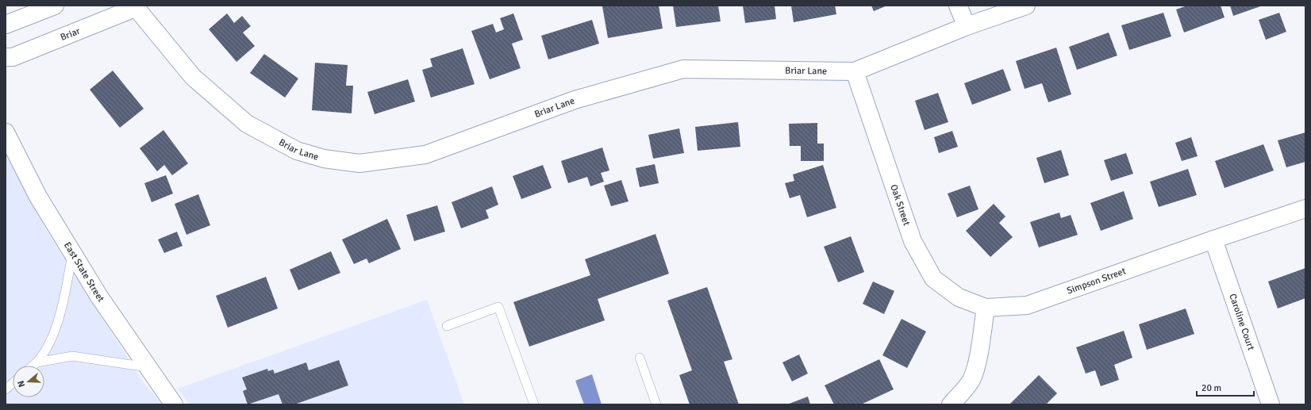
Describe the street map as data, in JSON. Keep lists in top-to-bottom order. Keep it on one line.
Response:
{"streets":{"street":["Briar","Briar Lane","Oak Street","East State Street","Simpson Street","Caroline Court"]},"crossings":[["Briar","Briar Lane"],["Briar Lane","Oak Street"],["Oak Street","Simpson Street"],["Simpson Street","Caroline Court"]],"scale_bar":"20 m","north":"left"}
